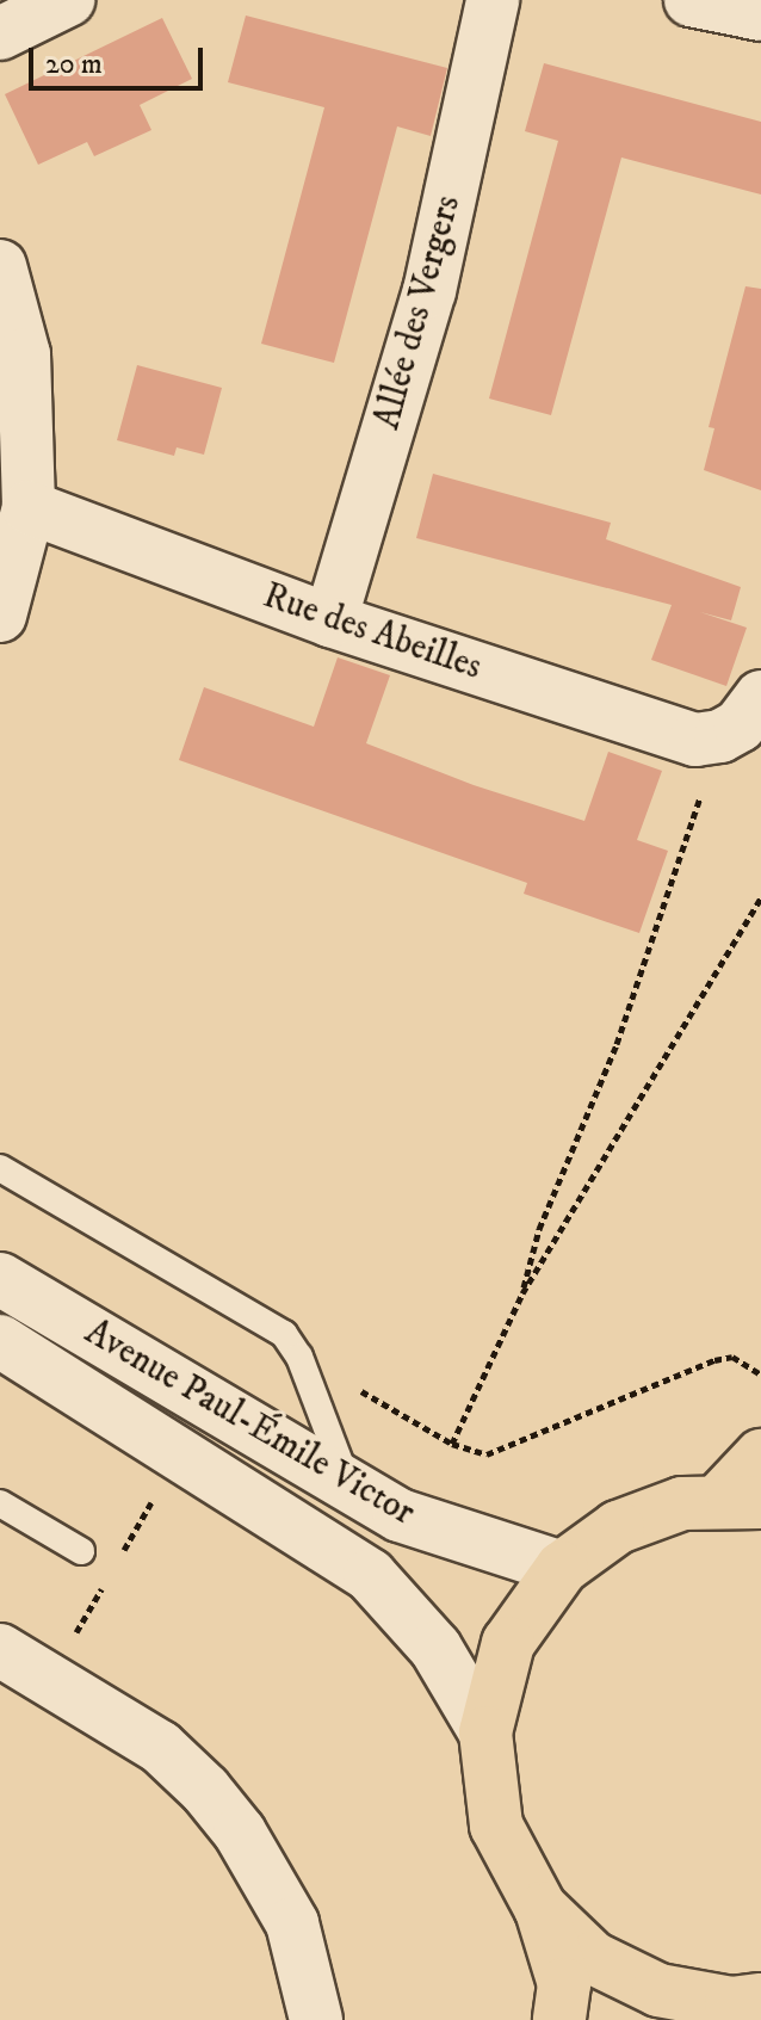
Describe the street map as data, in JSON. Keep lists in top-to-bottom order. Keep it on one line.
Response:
{"streets":{"street":["Allée des Vergers","Rue des Abeilles","Avenue Paul-Émile Victor"]},"crossings":[["Allée des Vergers","Rue des Abeilles"]],"scale_bar":"20 m"}
